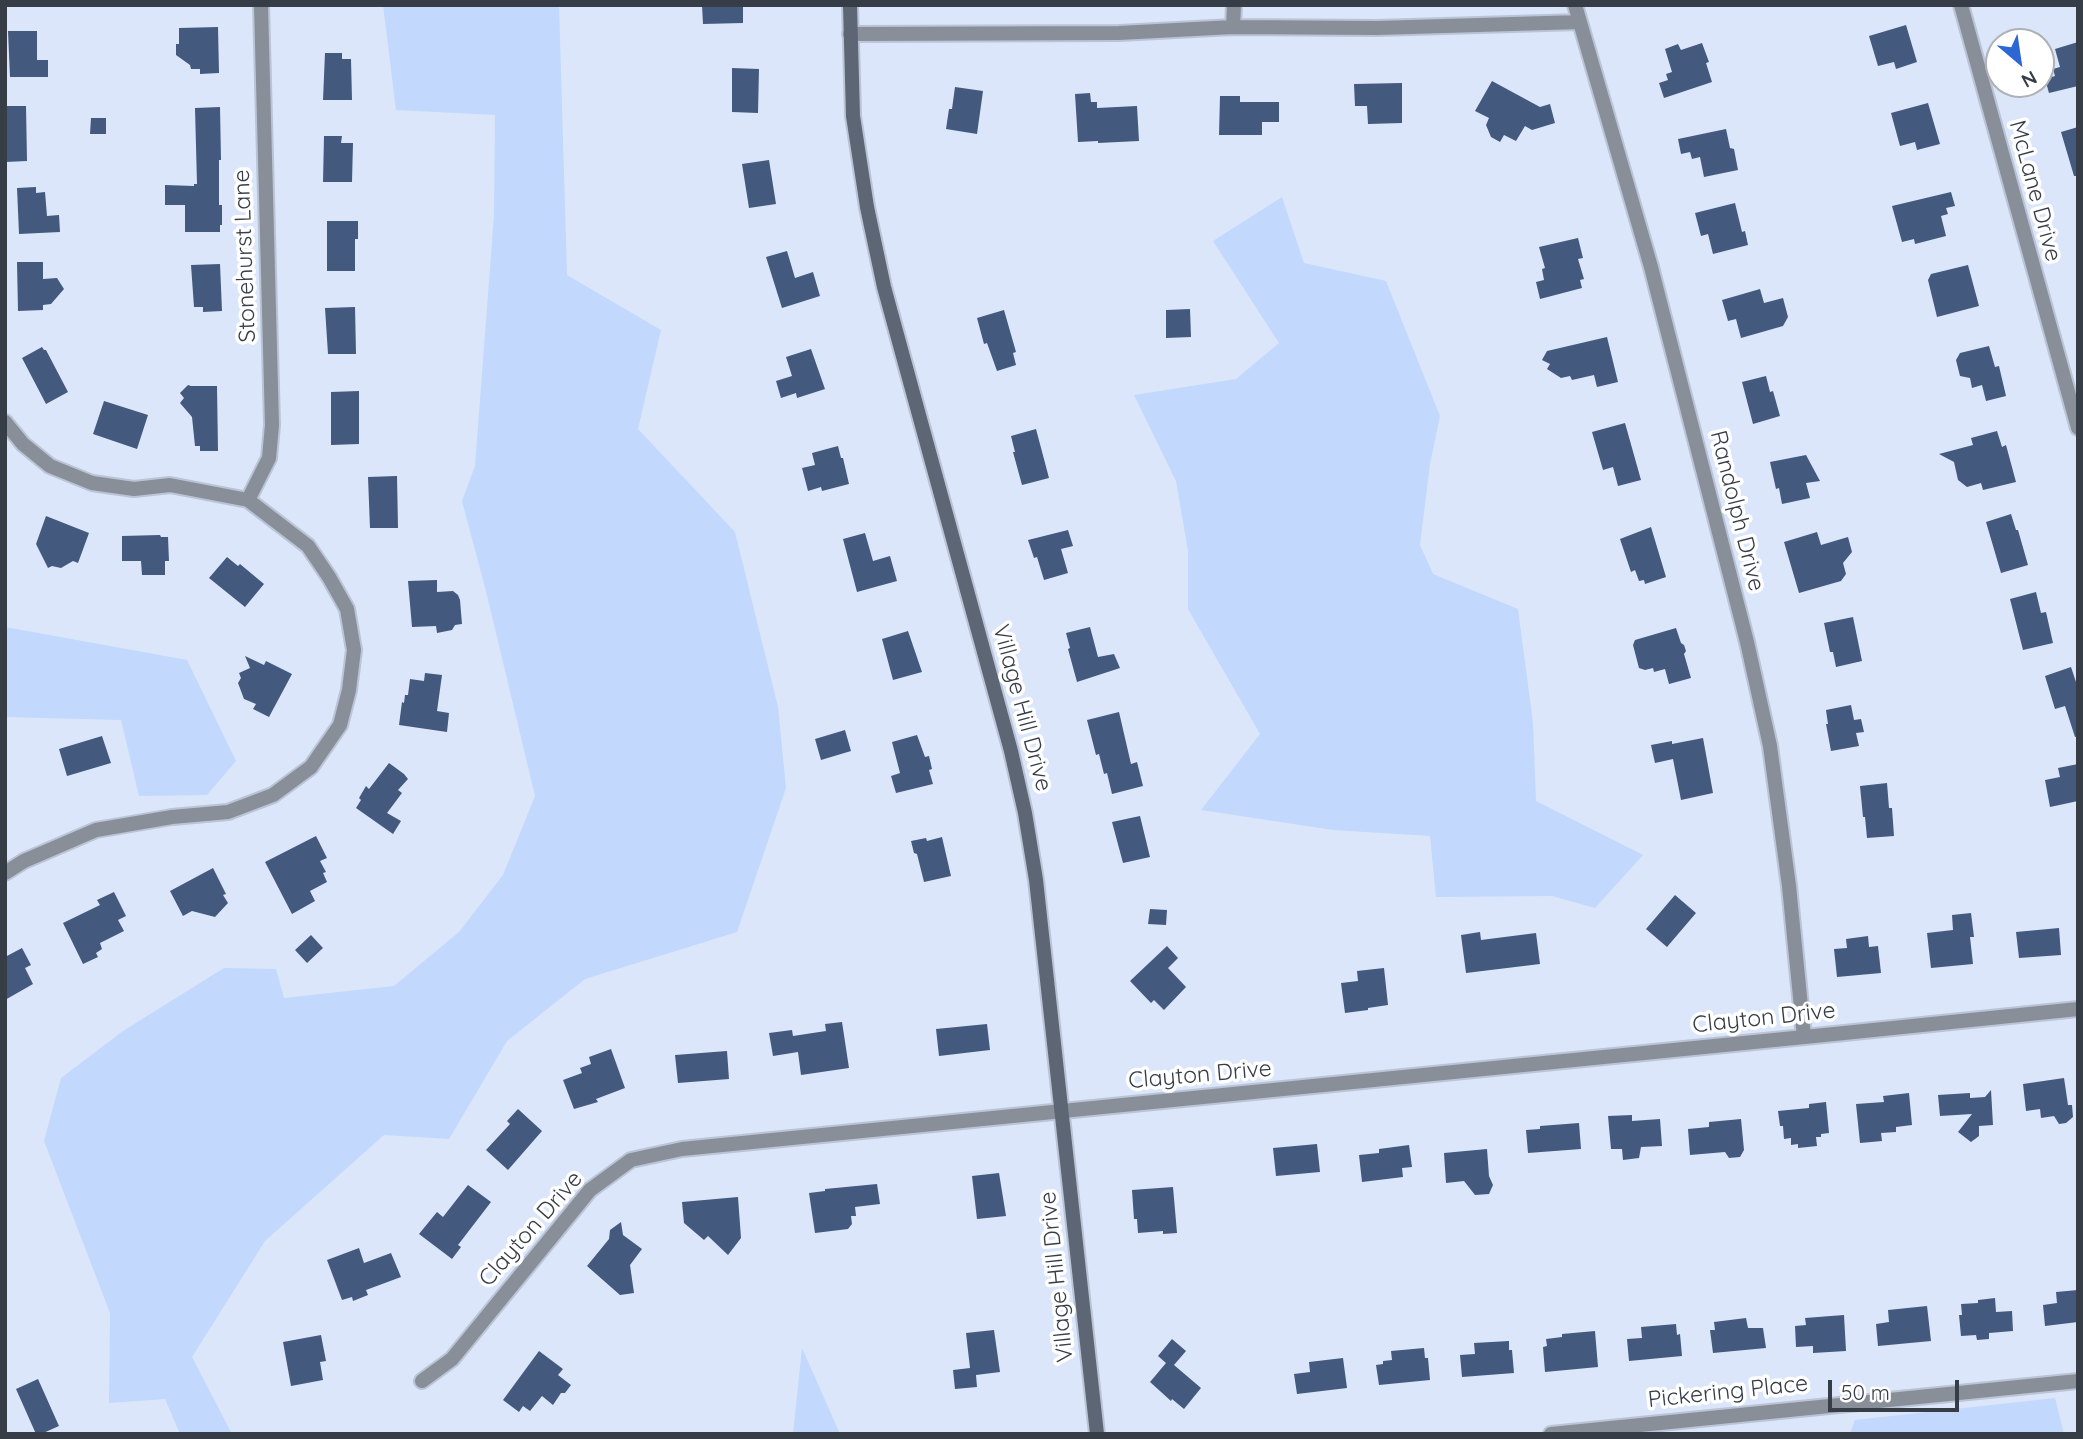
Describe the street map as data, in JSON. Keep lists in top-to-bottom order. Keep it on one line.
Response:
{"streets":{"street":["McLane Drive","Stonehurst Lane","Randolph Drive","Village Hill Drive","Clayton Drive","Pickering Place"]},"crossings":[["Randolph Drive","Clayton Drive"],["Village Hill Drive","Clayton Drive"]],"scale_bar":"50 m","north":"bottom right"}
